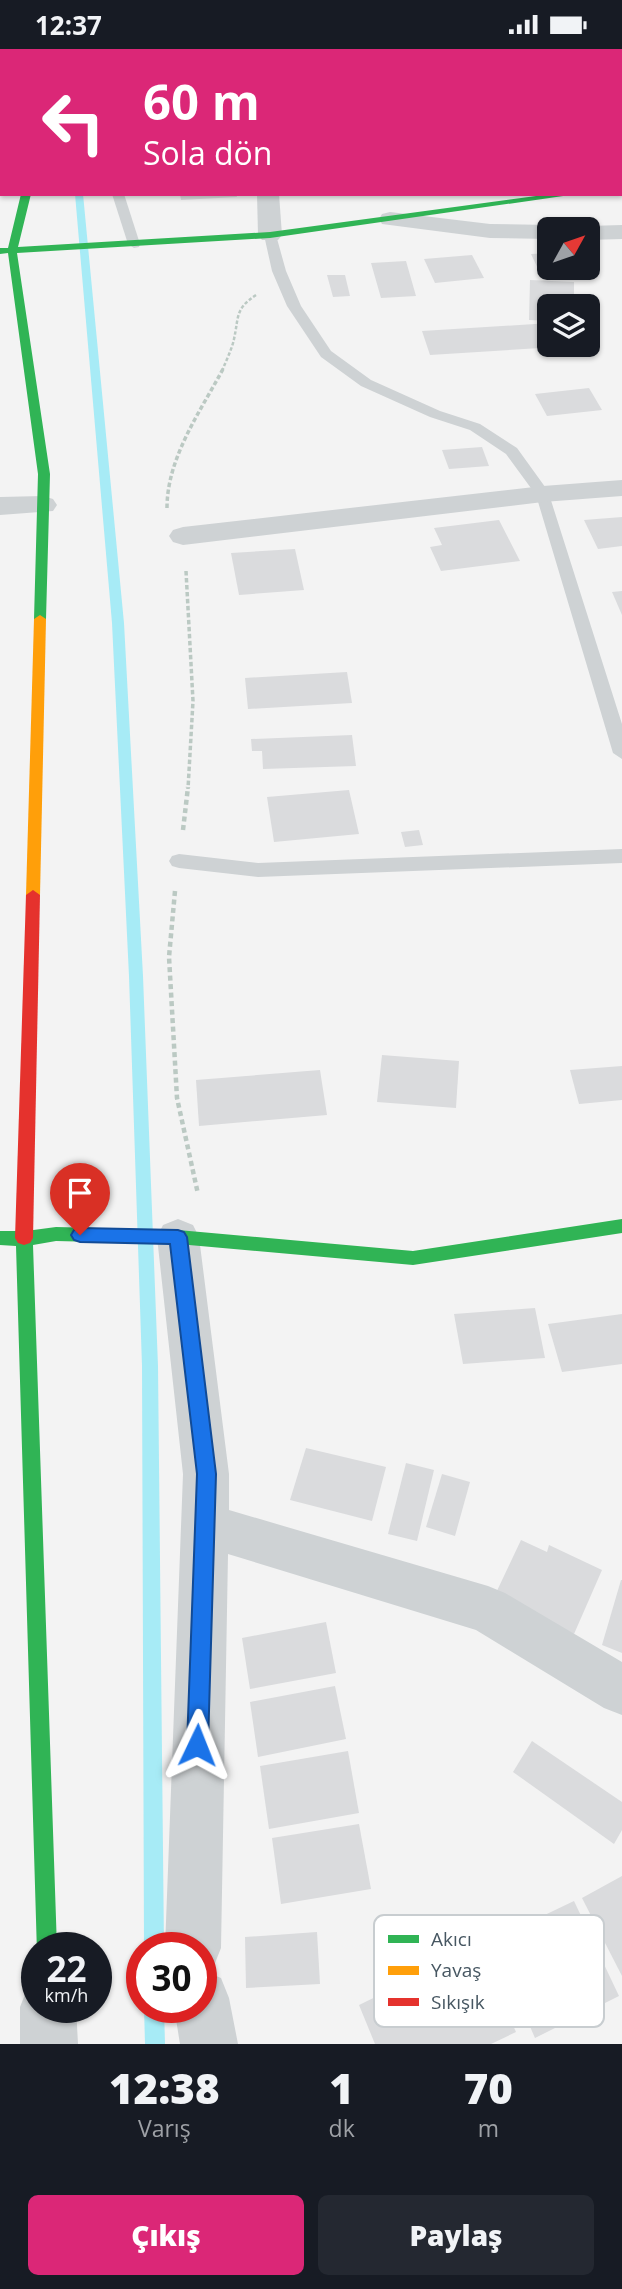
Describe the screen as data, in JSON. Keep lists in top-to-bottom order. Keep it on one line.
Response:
{"legend":["Akıcı","Yavaş","Sıkışık"],"north":"top right","page":{"status":"12:37","turn":["60 m","Sola dön"],"speed":"22 km/h","limit":"30","eta":["12:38","Varış","1","dk","70","m"],"buttons":["Çıkış","Paylaş"]}}
